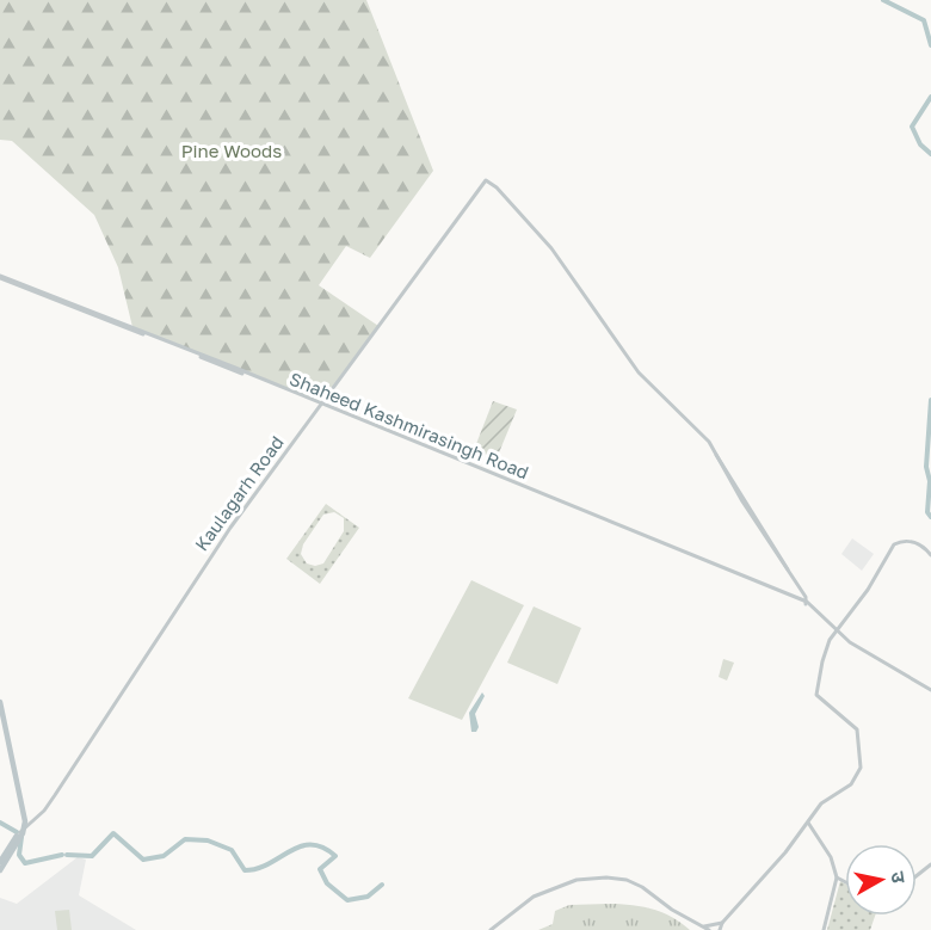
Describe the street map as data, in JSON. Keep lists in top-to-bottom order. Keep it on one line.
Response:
{"streets":{"street":["Shaheed Kashmirasingh Road","Kaulagarh Road"]},"crossings":[["Shaheed Kashmirasingh Road","Kaulagarh Road"]],"parks":["Pine Woods"],"north":"right"}
